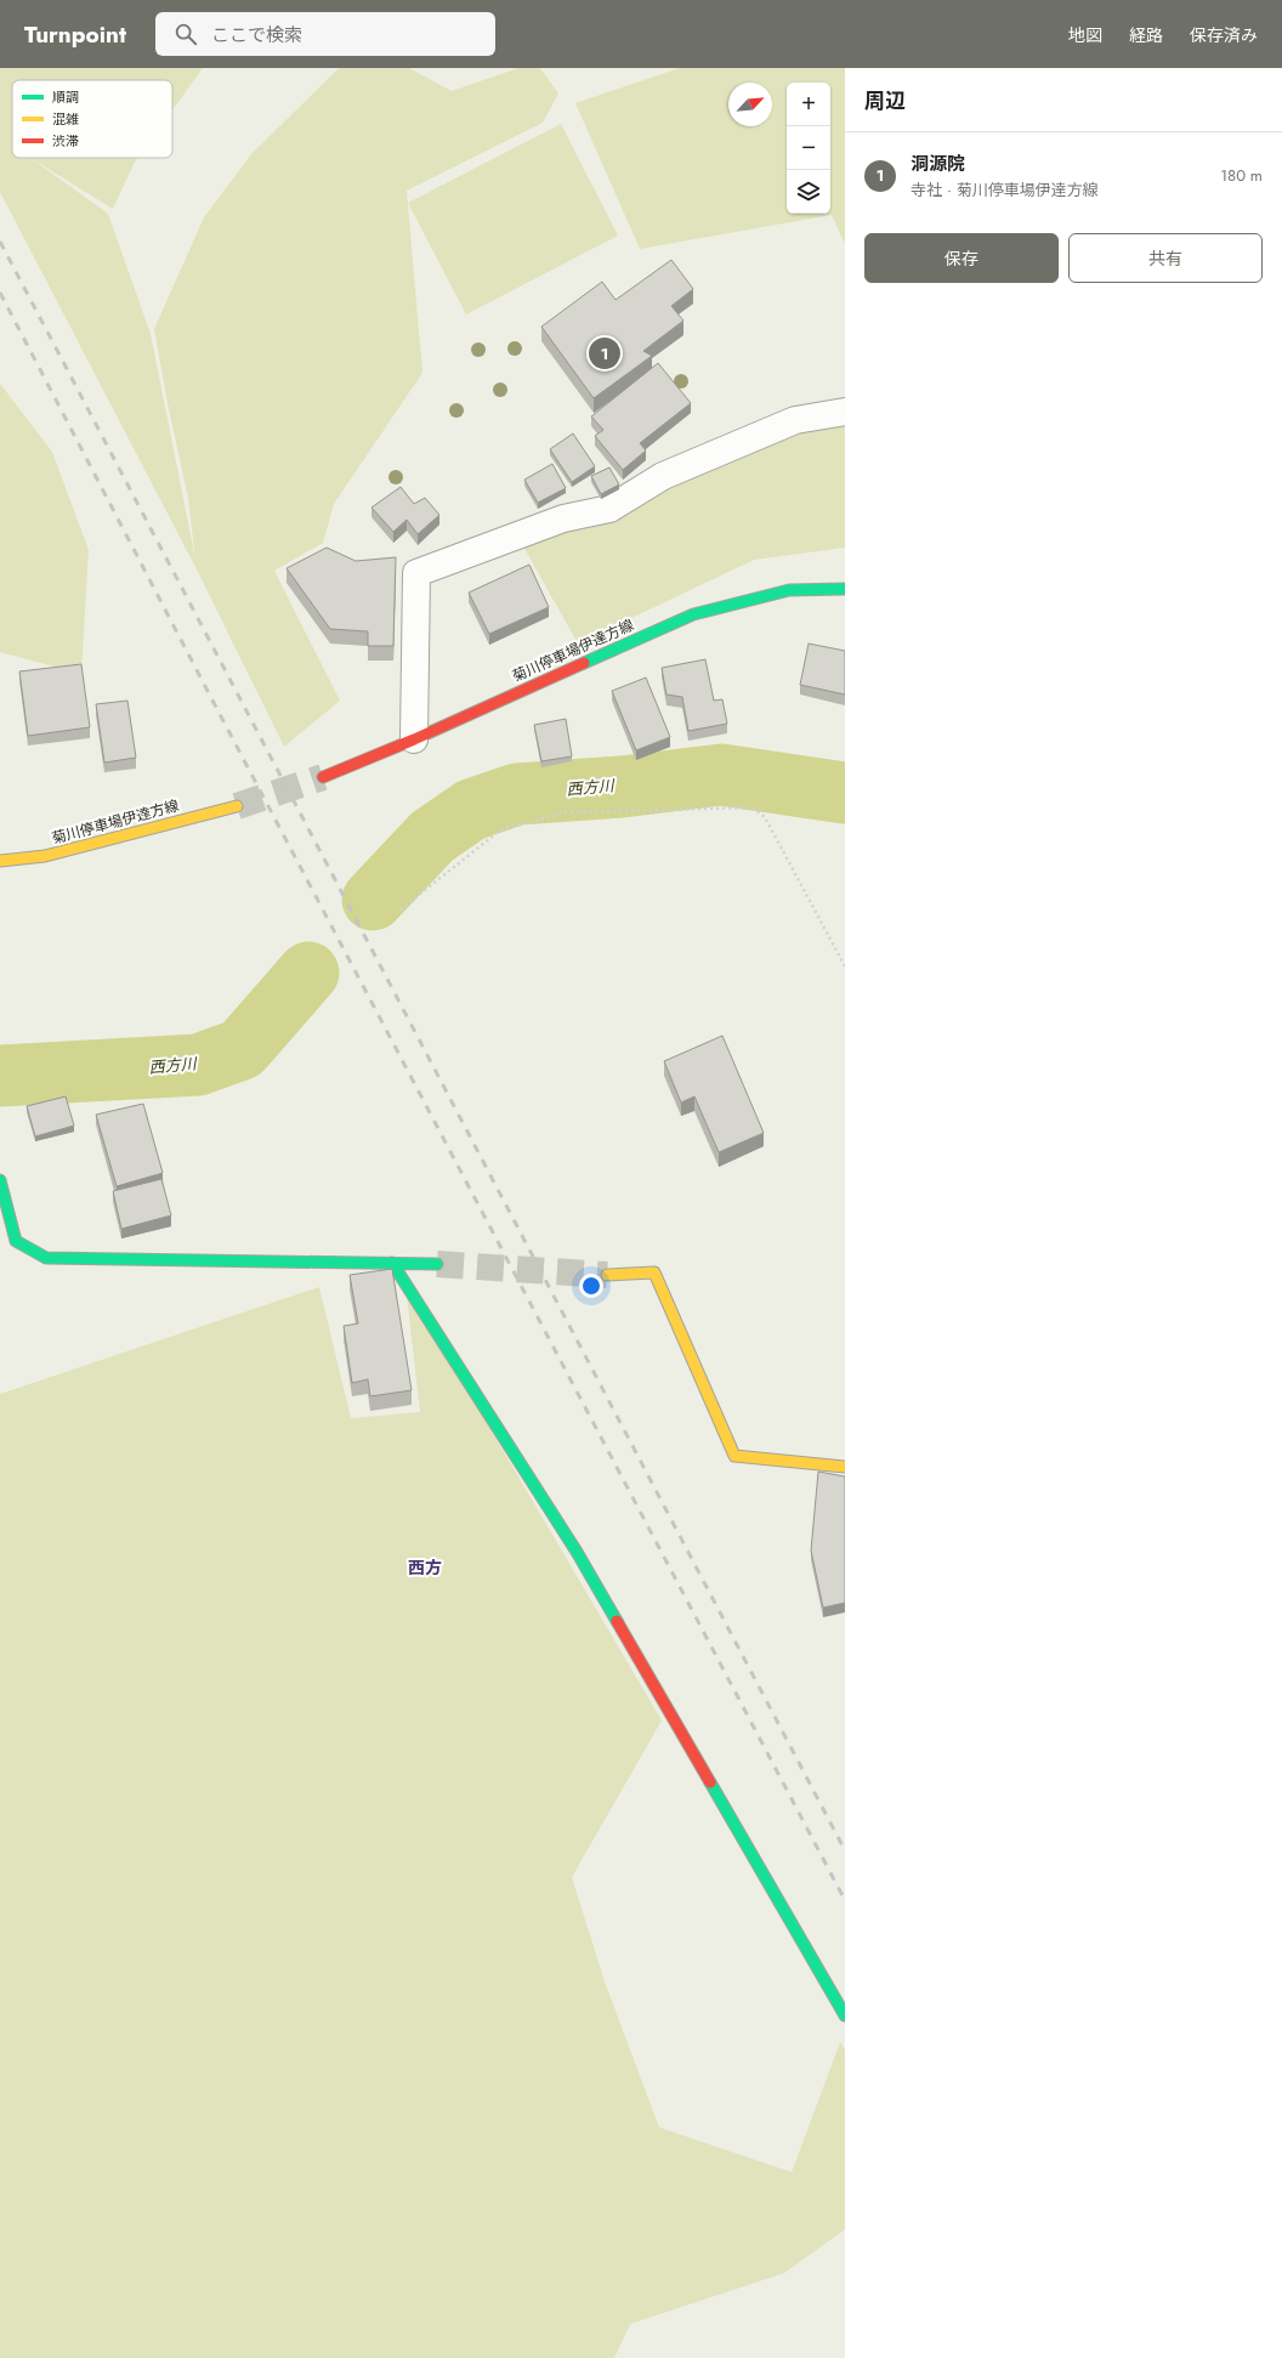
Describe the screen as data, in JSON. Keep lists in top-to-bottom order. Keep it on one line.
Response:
{"streets":{"street":["菊川停車場伊達方線"]},"districts":["西方"],"water":["西方川"],"legend":["順調","混雑","渋滞"],"north":"top right","page":{"header":"Turnpoint","search":"ここで検索","nav":["地図","経路","保存済み"],"heading":"周辺","map_buttons":["+","−"],"list":[{"mark":"1","name":"洞源院","note":"寺社 · 菊川停車場伊達方線","value":"180 m"}],"buttons":["保存","共有"],"pins":"1"}}
